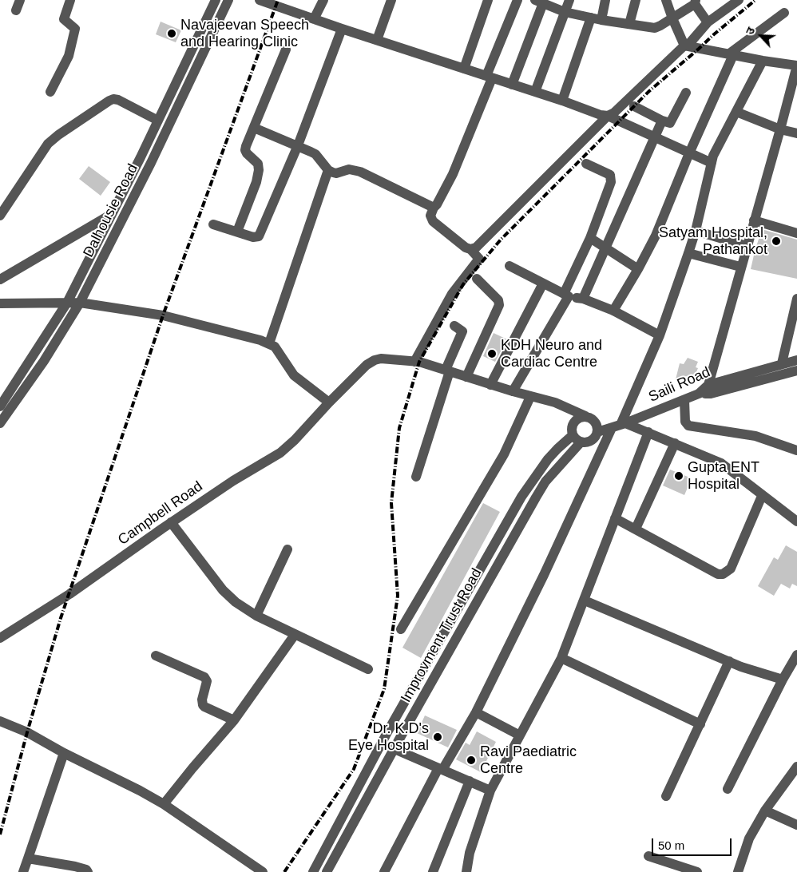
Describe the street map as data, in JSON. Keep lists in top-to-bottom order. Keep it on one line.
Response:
{"streets":{"street":["Dalhousie Road","Saili Road","Campbell Road","Improvment Trust Road"]},"crossings":[["Saili Road","Campbell Road"],["Saili Road","Improvment Trust Road"],["Campbell Road","Improvment Trust Road"]],"places":["Navajeevan Speech and Hearing Clinic","Satyam Hospital, Pathankot","KDH Neuro and Cardiac Centre","Gupta ENT Hospital","Dr. K.D's Eye Hospital","Ravi Paediatric Centre"],"scale_bar":"50 m","north":"top left"}
